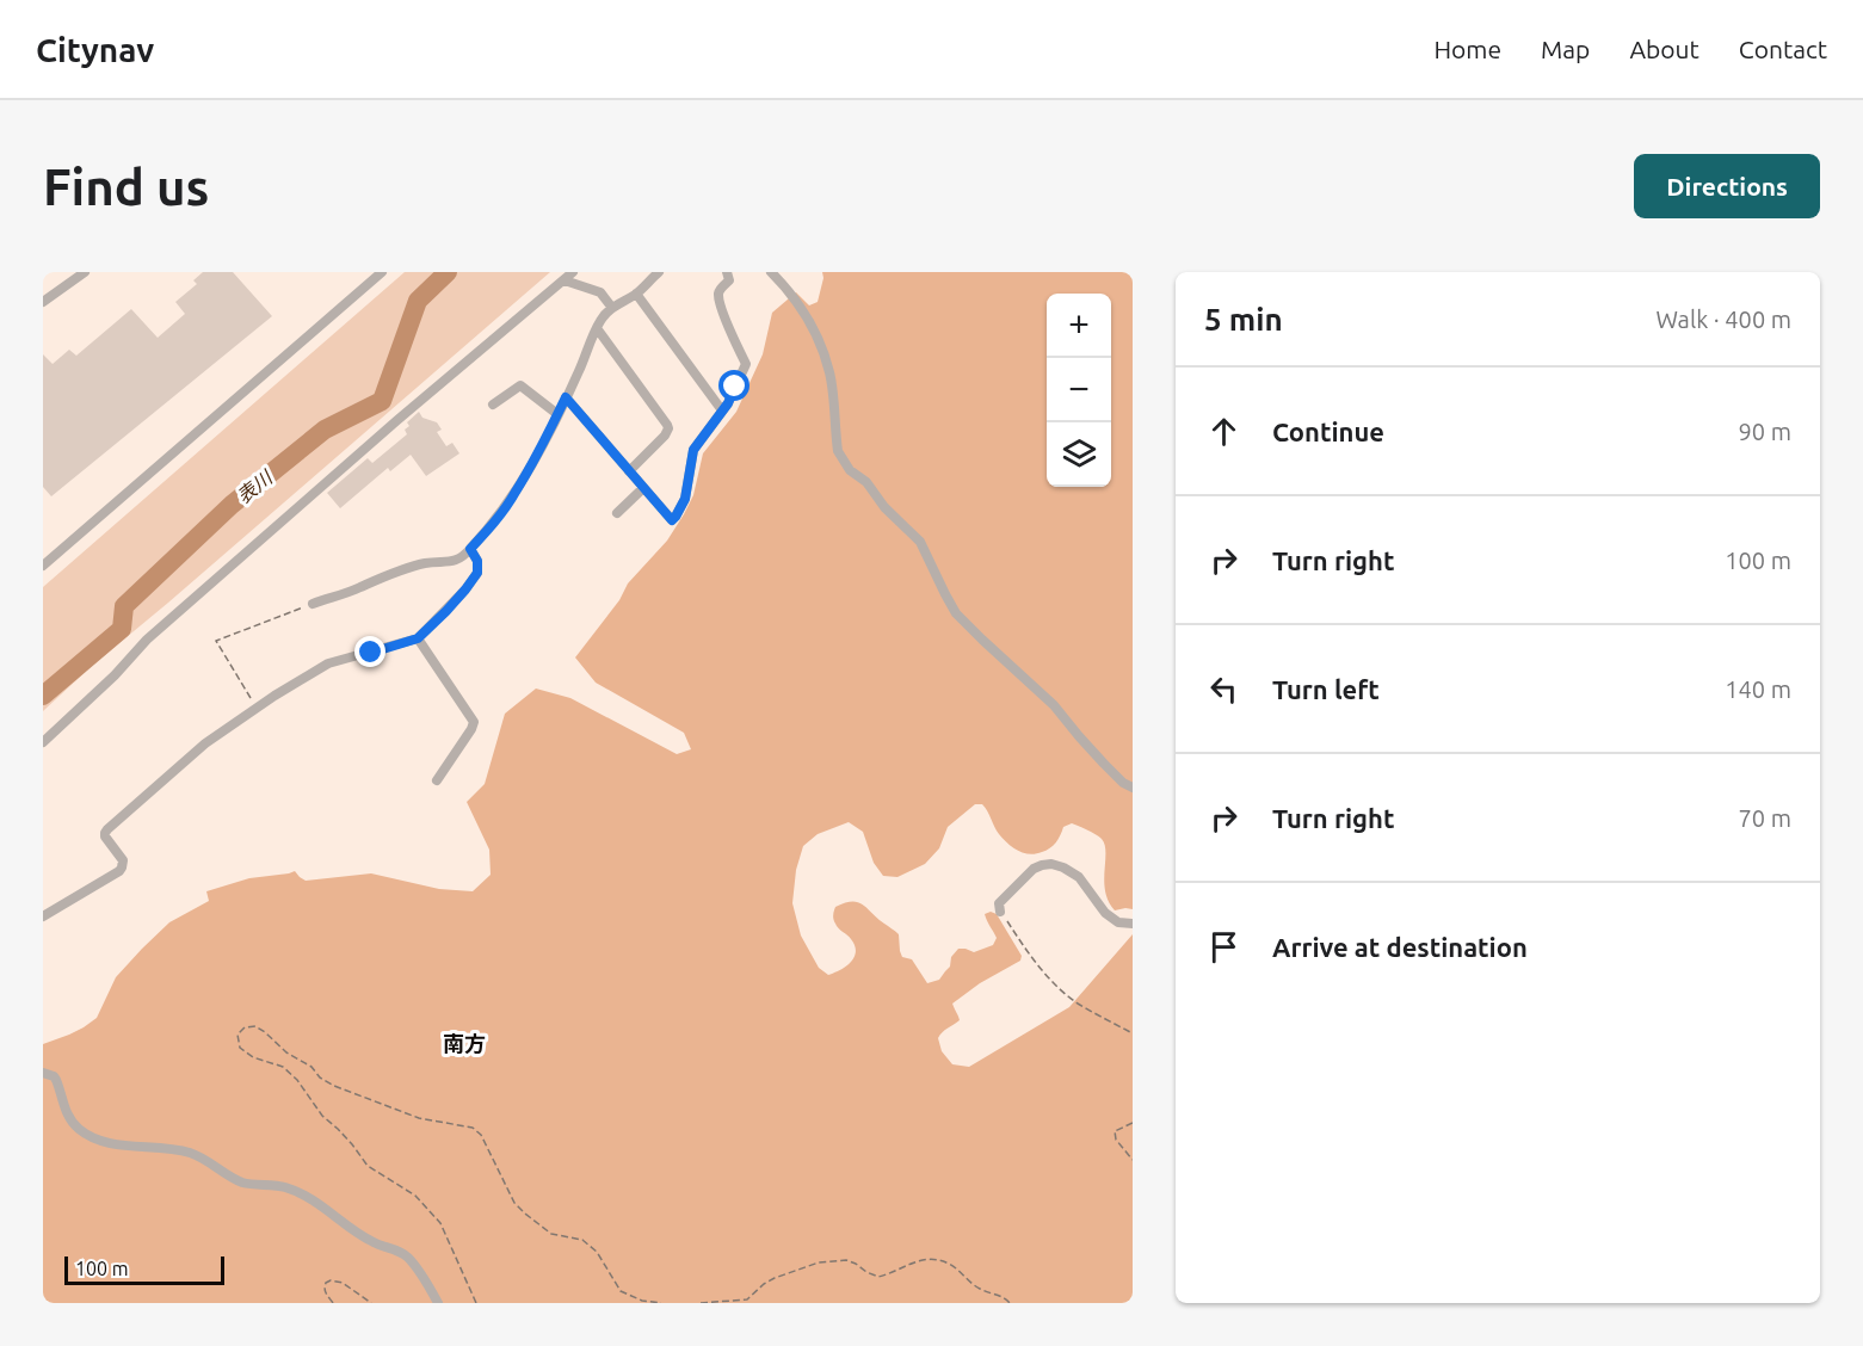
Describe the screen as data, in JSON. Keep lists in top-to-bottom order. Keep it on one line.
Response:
{"districts":["南方"],"water":["表川"],"scale_bar":"100 m","page":{"header":"Citynav","nav":["Home","Map","About","Contact"],"buttons":"Directions","title":"Find us","heading":["5 min","Walk · 400 m"],"map_buttons":["+","−"],"list":[["Continue","90 m"],["Turn right","100 m"],["Turn left","140 m"],["Turn right","70 m"],"Arrive at destination"],"scale":"100 m"}}
